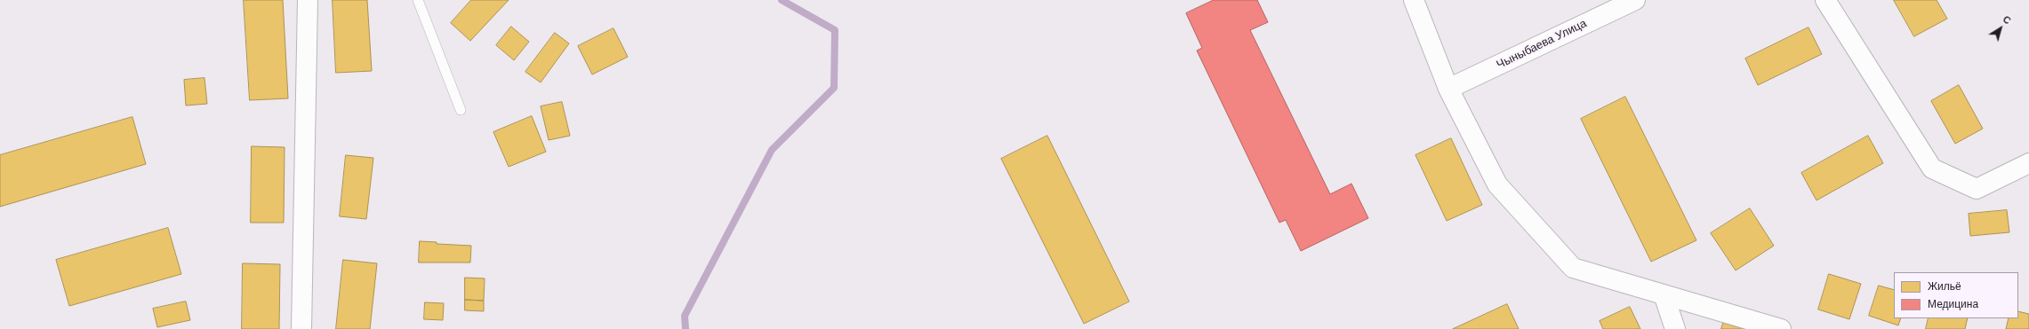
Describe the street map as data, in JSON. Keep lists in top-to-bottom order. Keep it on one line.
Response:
{"streets":{"street":["Чыныбаева Улица"]},"legend":["Жильё","Медицина"],"north":"top right"}
